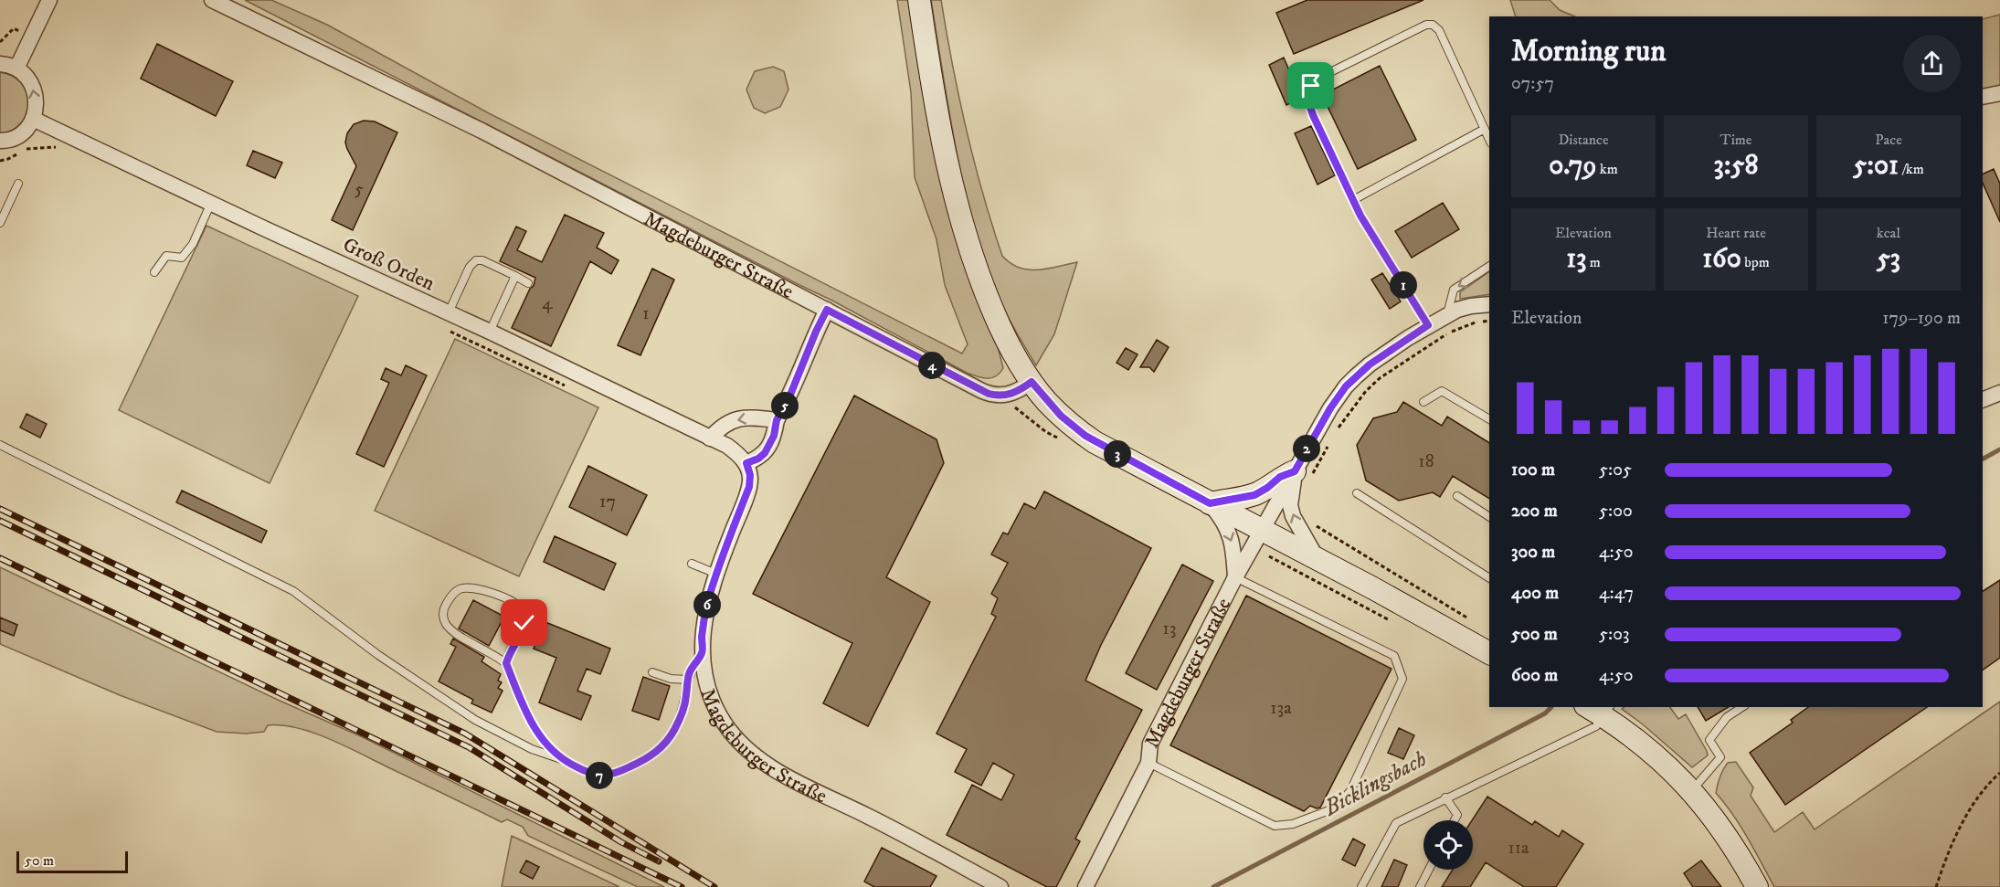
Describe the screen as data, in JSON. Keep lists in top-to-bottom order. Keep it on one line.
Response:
{"streets":{"main road":["Magdeburger Straße"],"street":["Groß Orden"]},"crossings":[["Magdeburger Straße","Groß Orden"]],"water":["Bicklingsbach"],"house_numbers":["5","4","1","18","17","13","13a","11a"],"scale_bar":"50 m","page":{"heading":["Morning run","07:57"],"stats":[["Distance","0.79 km"],["Time","3:58"],["Pace","5:01 /km"],["Elevation","13 m"],["Heart rate","160 bpm"],["kcal","53"]],"pins":["1","4","5","2","3","6","7"],"chart":["Elevation","179–190 m"],"list":[{"name":"100 m","note":"5:05"},{"name":"200 m","note":"5:00"},{"name":"300 m","note":"4:50"},{"name":"400 m","note":"4:47"},{"name":"500 m","note":"5:03"},{"name":"600 m","note":"4:50"}],"scale":"50 m"}}
